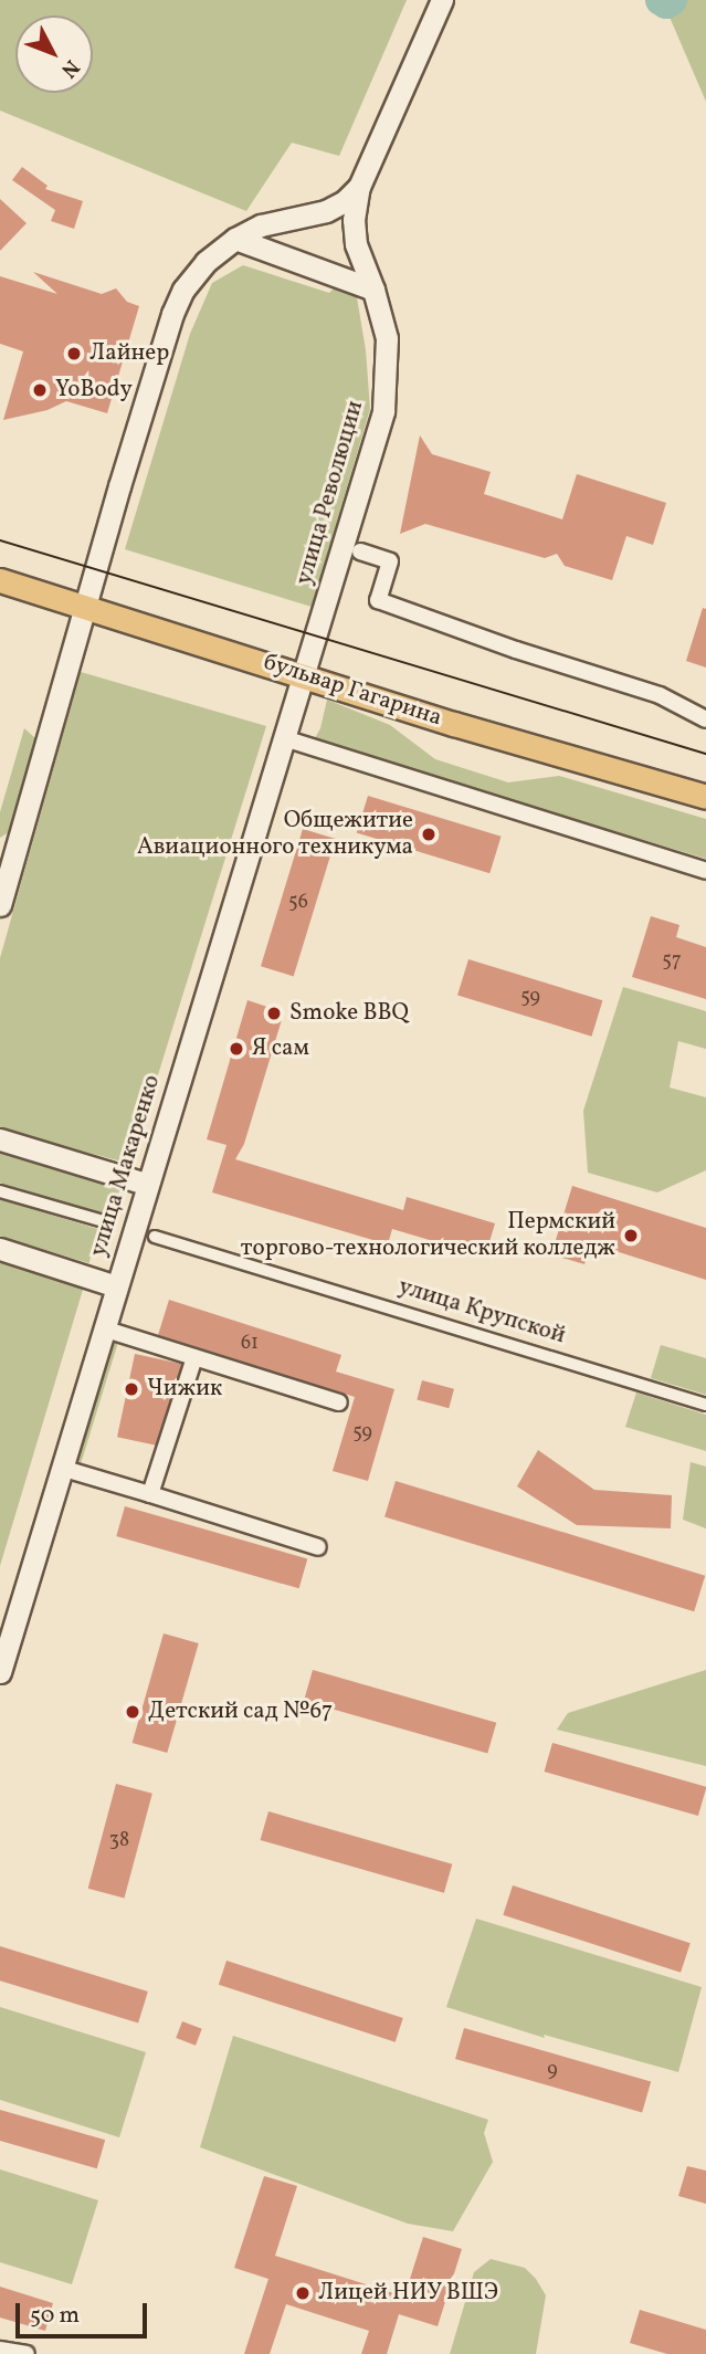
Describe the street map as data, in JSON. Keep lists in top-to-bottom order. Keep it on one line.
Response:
{"streets":{"main road":["улица Революции","бульвар Гагарина","улица Макаренко"],"street":["улица Крупской"]},"crossings":[["улица Революции","бульвар Гагарина"],["улица Революции","улица Макаренко"],["бульвар Гагарина","улица Макаренко"]],"places":["Лайнер","YoBody","Общежитие Авиационного техникума","Smoke BBQ","Я сам","Пермский торгово-технологический колледж","Чижик","Детский сад №67","Лицей НИУ ВШЭ"],"house_numbers":["56","57","59","61","59","38","9"],"scale_bar":"50 m","north":"bottom right"}
